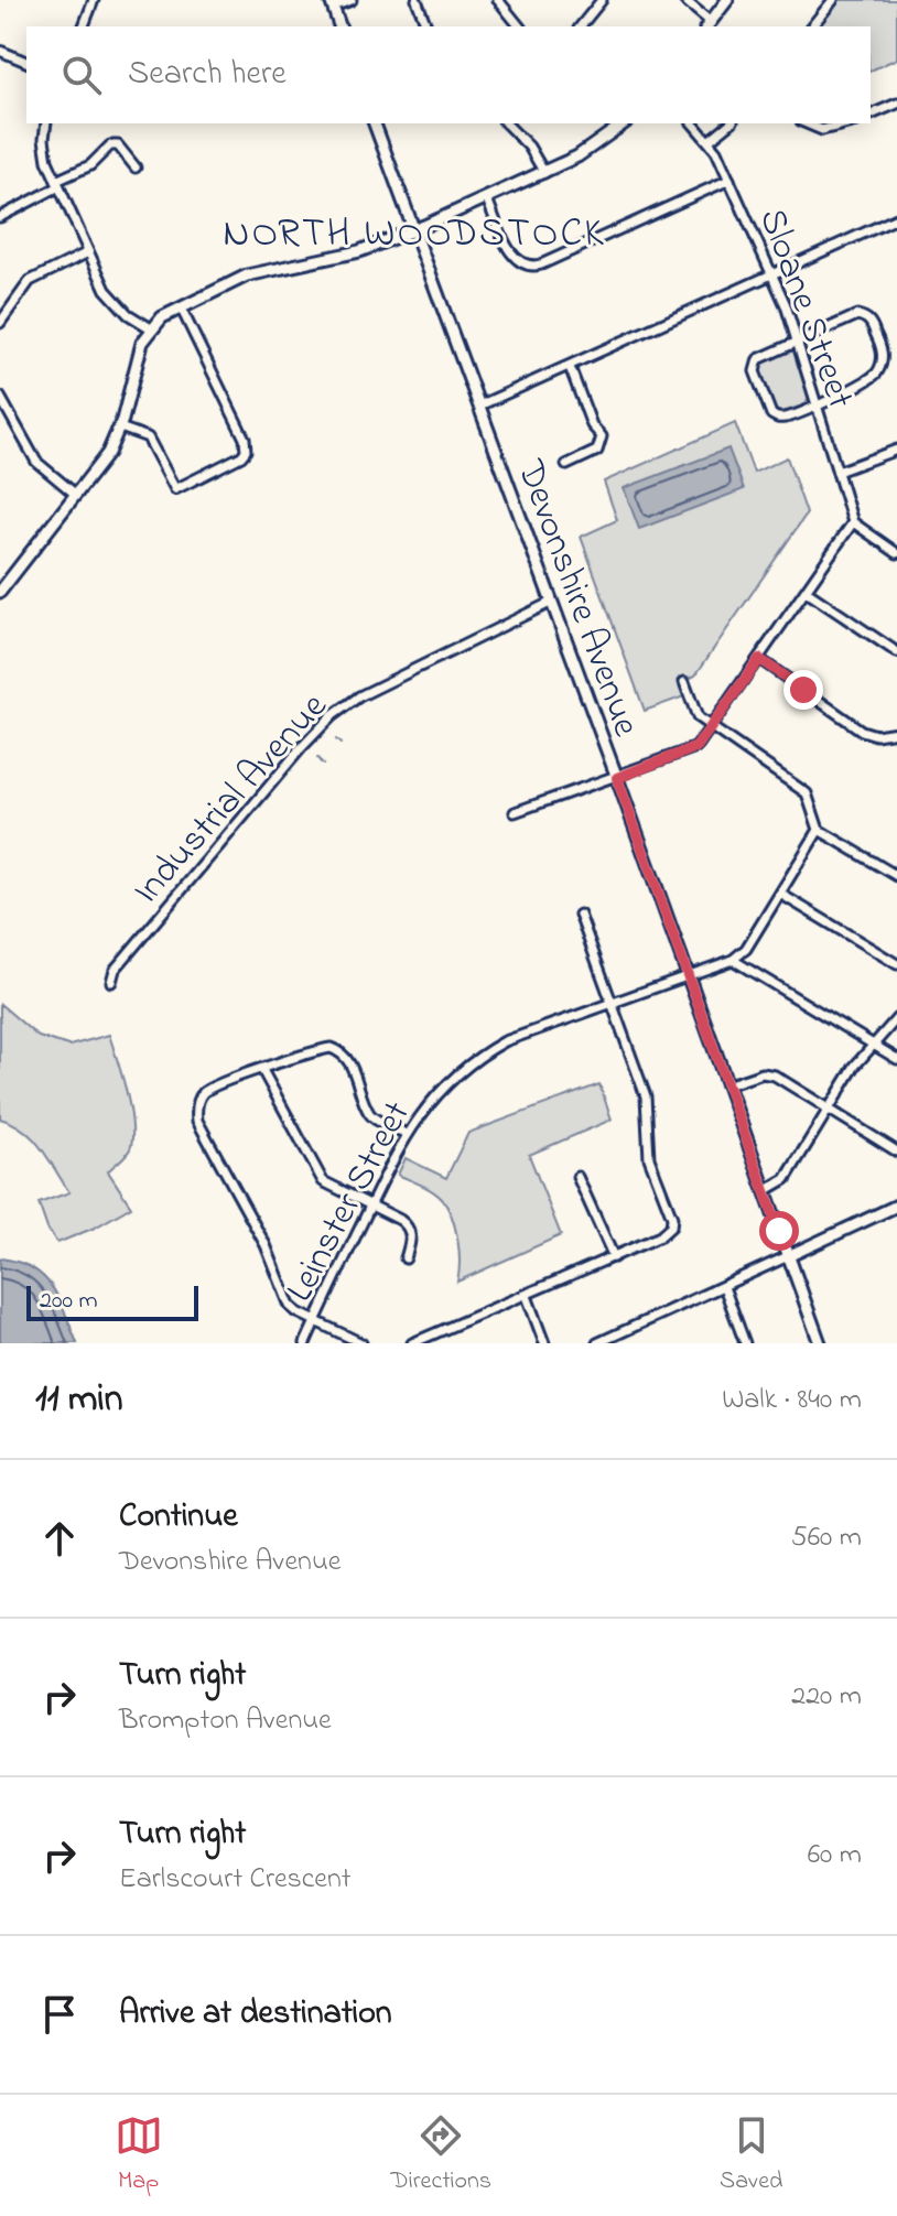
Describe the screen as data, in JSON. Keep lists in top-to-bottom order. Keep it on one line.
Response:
{"streets":{"main road":["Devonshire Avenue"],"street":["Sloane Street","Industrial Avenue","Leinster Street"]},"crossings":[["Devonshire Avenue","Industrial Avenue"],["Devonshire Avenue","Leinster Street"]],"districts":["NORTH WOODSTOCK"],"scale_bar":"200 m","page":{"search":"Search here","scale":"200 m","heading":["11 min","Walk · 840 m"],"list":[["Continue","Devonshire Avenue","560 m"],["Turn right","Brompton Avenue","220 m"],["Turn right","Earlscourt Crescent","60 m"],"Arrive at destination"],"nav":["Map","Directions","Saved"]}}
